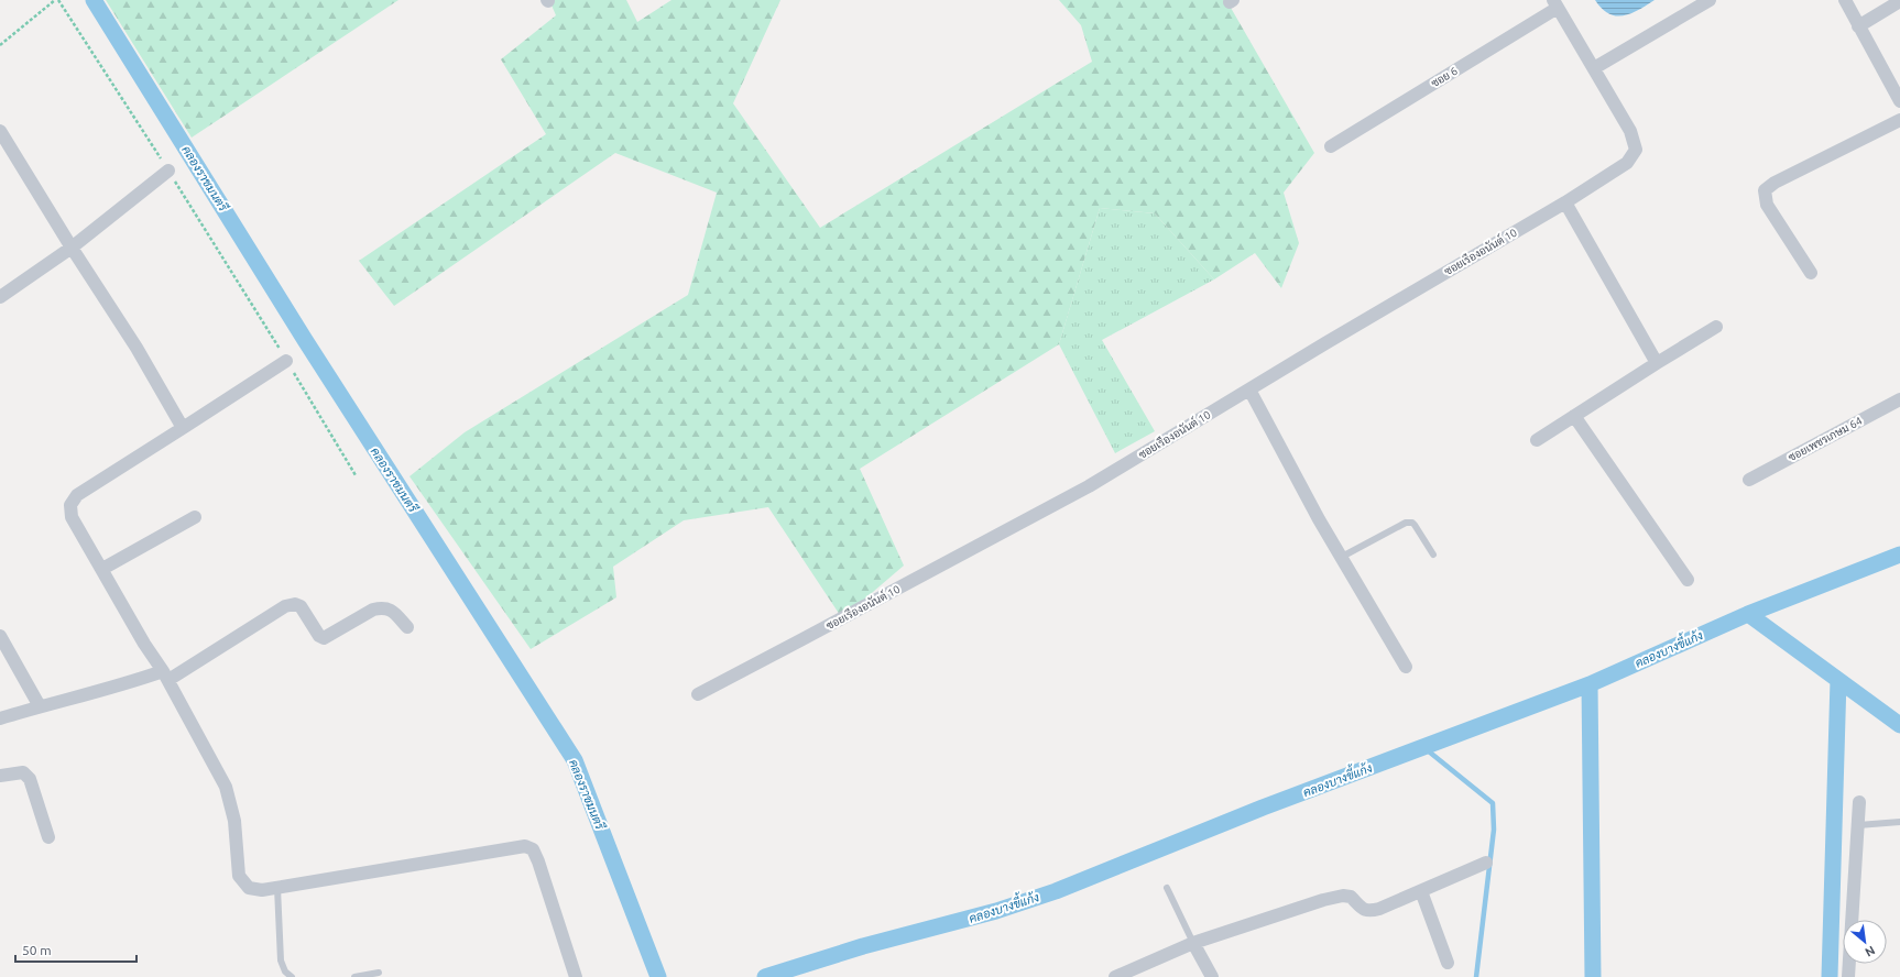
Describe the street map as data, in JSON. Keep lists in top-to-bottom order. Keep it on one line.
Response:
{"streets":{"street":["ซอย 6","ซอยเรืองอนันต์ 10","ซอยเพชรเกษม 64"]},"water":["คลองราชมนตรี","คลองบางขี้แก้ง"],"scale_bar":"50 m","north":"bottom right"}
